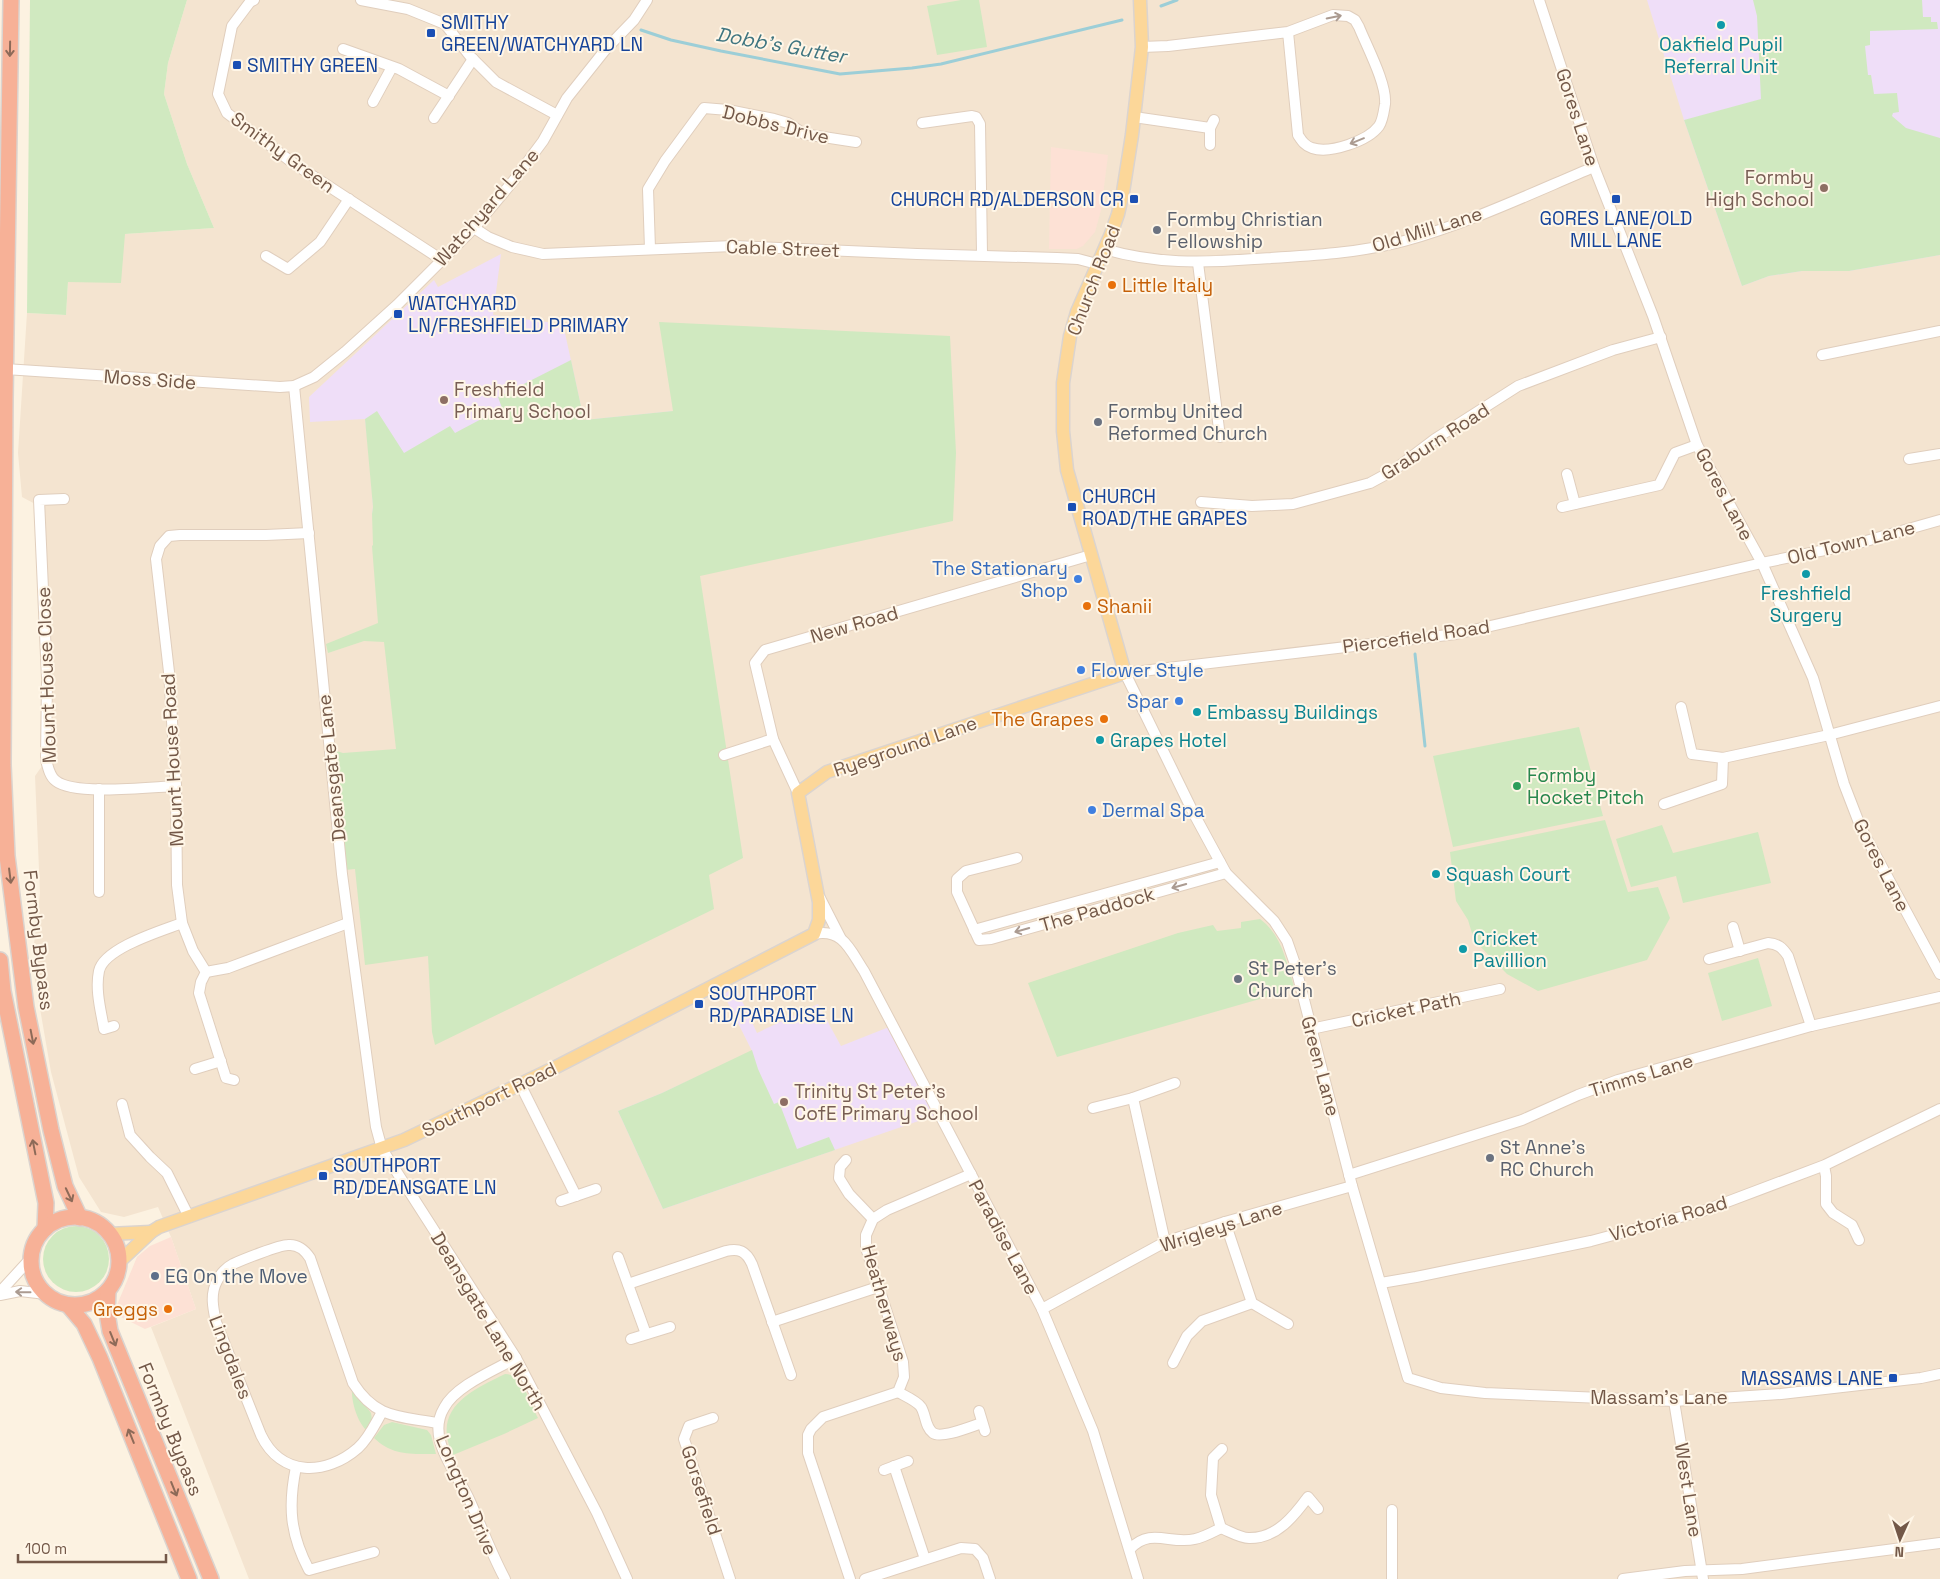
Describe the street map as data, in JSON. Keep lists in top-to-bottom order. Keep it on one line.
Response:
{"streets":{"highway":["Formby Bypass"],"main road":["Church Road","Ryeground Lane","Southport Road"],"street":["Gores Lane","Dobbs Drive","Smithy Green","Watchyard Lane","Old Mill Lane","Cable Street","Moss Side","Graburn Road","Old Town Lane","New Road","Piercefield Road","Mount House Close","Mount House Road","Deansgate Lane","The Paddock","Cricket Path","Green Lane","Timms Lane","Victoria Road","Wrigleys Lane","Paradise Lane","Heatherways","Deansgate Lane North","Lingdales","Massam's Lane","Gorsefield","West Lane","Longton Drive"]},"crossings":[["Gores Lane","Old Mill Lane"],["Gores Lane","Graburn Road"],["Gores Lane","Old Town Lane"],["Gores Lane","Piercefield Road"],["Dobbs Drive","Cable Street"],["Smithy Green","Watchyard Lane"],["Watchyard Lane","Cable Street"],["Watchyard Lane","Moss Side"],["Watchyard Lane","Deansgate Lane"],["Old Mill Lane","Church Road"],["Cable Street","Church Road"],["Church Road","New Road"],["Church Road","Piercefield Road"],["Church Road","Ryeground Lane"],["Church Road","Green Lane"],["Moss Side","Deansgate Lane"],["Moss Side","Formby Bypass"],["Old Town Lane","Piercefield Road"],["New Road","Ryeground Lane"],["Piercefield Road","Ryeground Lane"],["Piercefield Road","Green Lane"],["Mount House Close","Mount House Road"],["Ryeground Lane","Green Lane"],["Mount House Road","Deansgate Lane"],["Deansgate Lane","Southport Road"],["Deansgate Lane","Deansgate Lane North"],["The Paddock","Green Lane"],["Formby Bypass","Southport Road"],["Cricket Path","Green Lane"],["Green Lane","Timms Lane"],["Green Lane","Victoria Road"],["Green Lane","Wrigleys Lane"],["Green Lane","Massam's Lane"],["Southport Road","Deansgate Lane North"],["Wrigleys Lane","Paradise Lane"],["Paradise Lane","Heatherways"],["Deansgate Lane North","Longton Drive"],["Lingdales","Longton Drive"],["Massam's Lane","West Lane"]],"water":["Dobb's Gutter"],"places":{"other":["Oakfield Pupil Referral Unit","Formby High School","Formby Christian Fellowship","Little Italy","Freshfield Primary School","Formby United Reformed Church","Freshfield Surgery","The Stationary Shop","Shanii","Flower Style","Spar","Embassy Buildings","The Grapes","Grapes Hotel","Formby Hocket Pitch","Dermal Spa","Squash Court","Cricket Pavillion","St Peter's Church","Trinity St Peter's CofE Primary School","St Anne's RC Church","EG On the Move","Greggs"],"transit":["SMITHY GREEN/WATCHYARD LN","SMITHY GREEN","CHURCH RD/ALDERSON CR","GORES LANE/OLD MILL LANE","WATCHYARD LN/FRESHFIELD PRIMARY","CHURCH ROAD/THE GRAPES","SOUTHPORT RD/PARADISE LN","SOUTHPORT RD/DEANSGATE LN","MASSAMS LANE"]},"scale_bar":"100 m","north":"bottom"}
